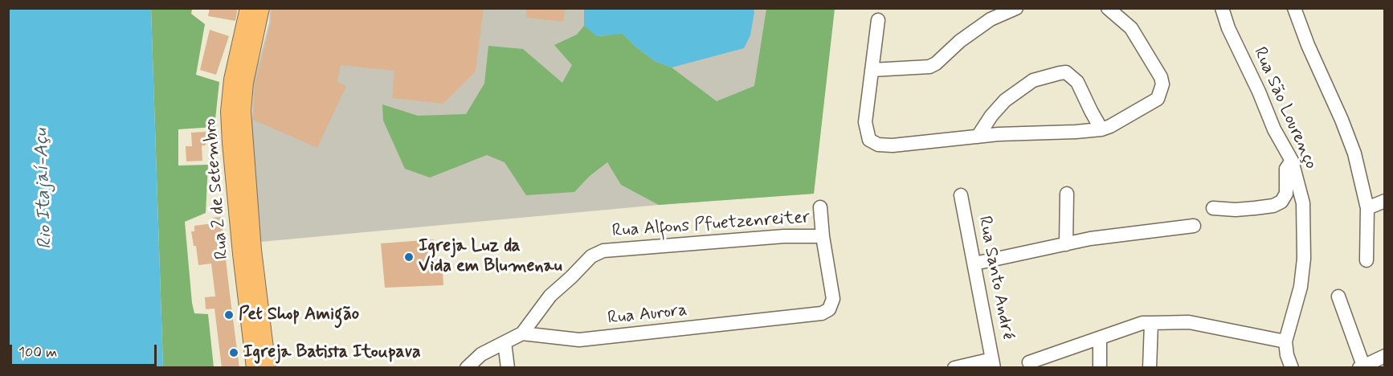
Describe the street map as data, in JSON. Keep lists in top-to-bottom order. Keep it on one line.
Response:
{"streets":{"main road":["Rua 2 de Setembro"],"street":["Rua São Lourenço","Rua Alfons Pfuetzenreiter","Rua Santo André","Rua Aurora"]},"crossings":[["Rua Alfons Pfuetzenreiter","Rua Aurora"]],"water":["Rio Itajaí-Açu"],"places":["Igreja Luz da Vida em Blumenau","Pet Shop Amigão","Igreja Batista Itoupava"],"scale_bar":"100 m"}
